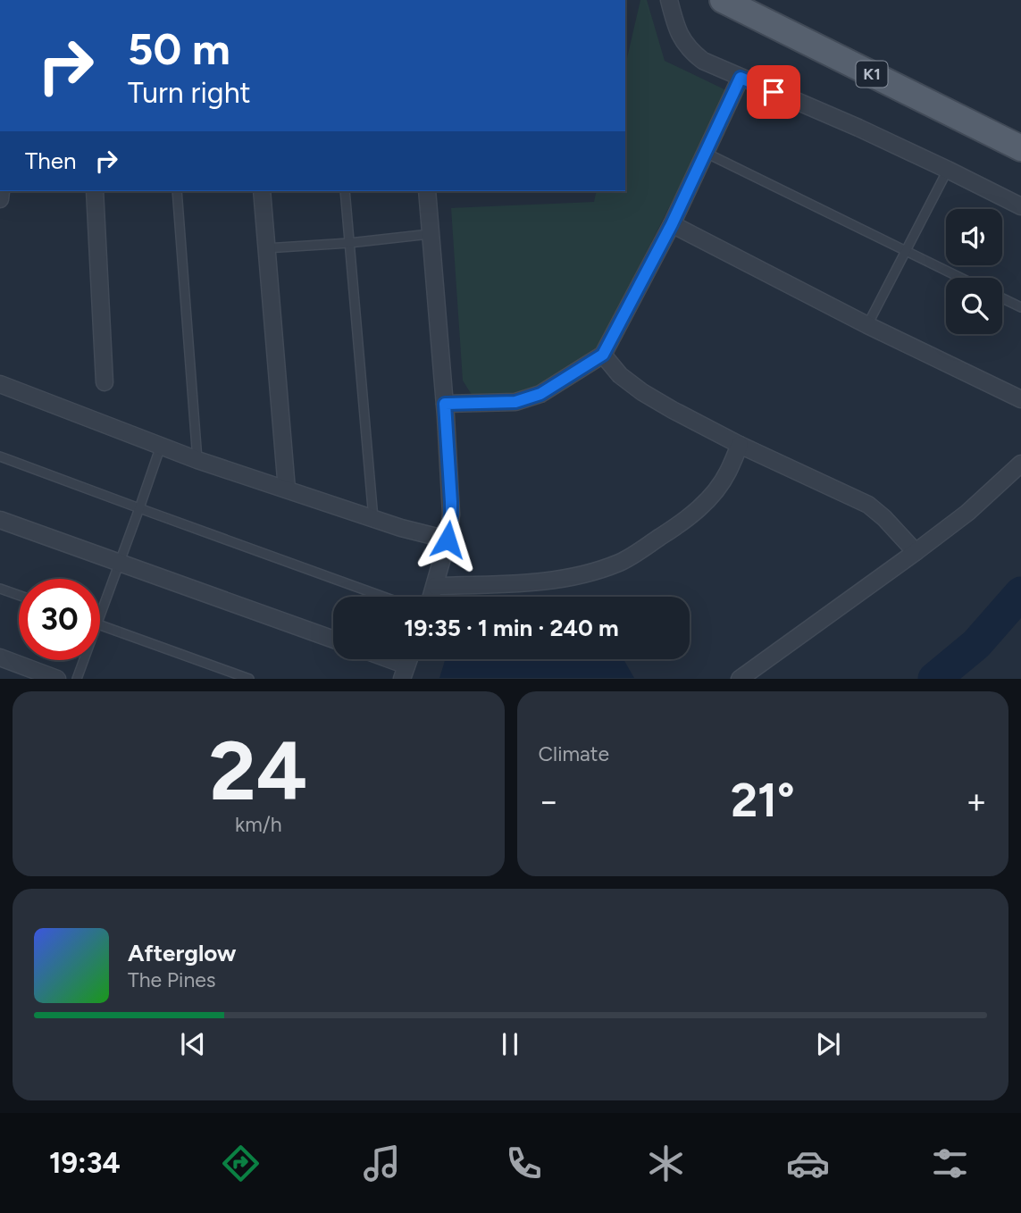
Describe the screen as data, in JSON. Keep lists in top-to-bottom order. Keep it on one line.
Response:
{"streets":{"main road":["K1"]},"page":{"turn":["50 m","Turn right"],"then":"Then","limit":"30","trip":"19:35 · 1 min · 240 m","tile":[["24","km/h"],"Climate"],"heat":["−","21°","+"],"song":["Afterglow","The Pines"],"tabs":"19:34"}}
